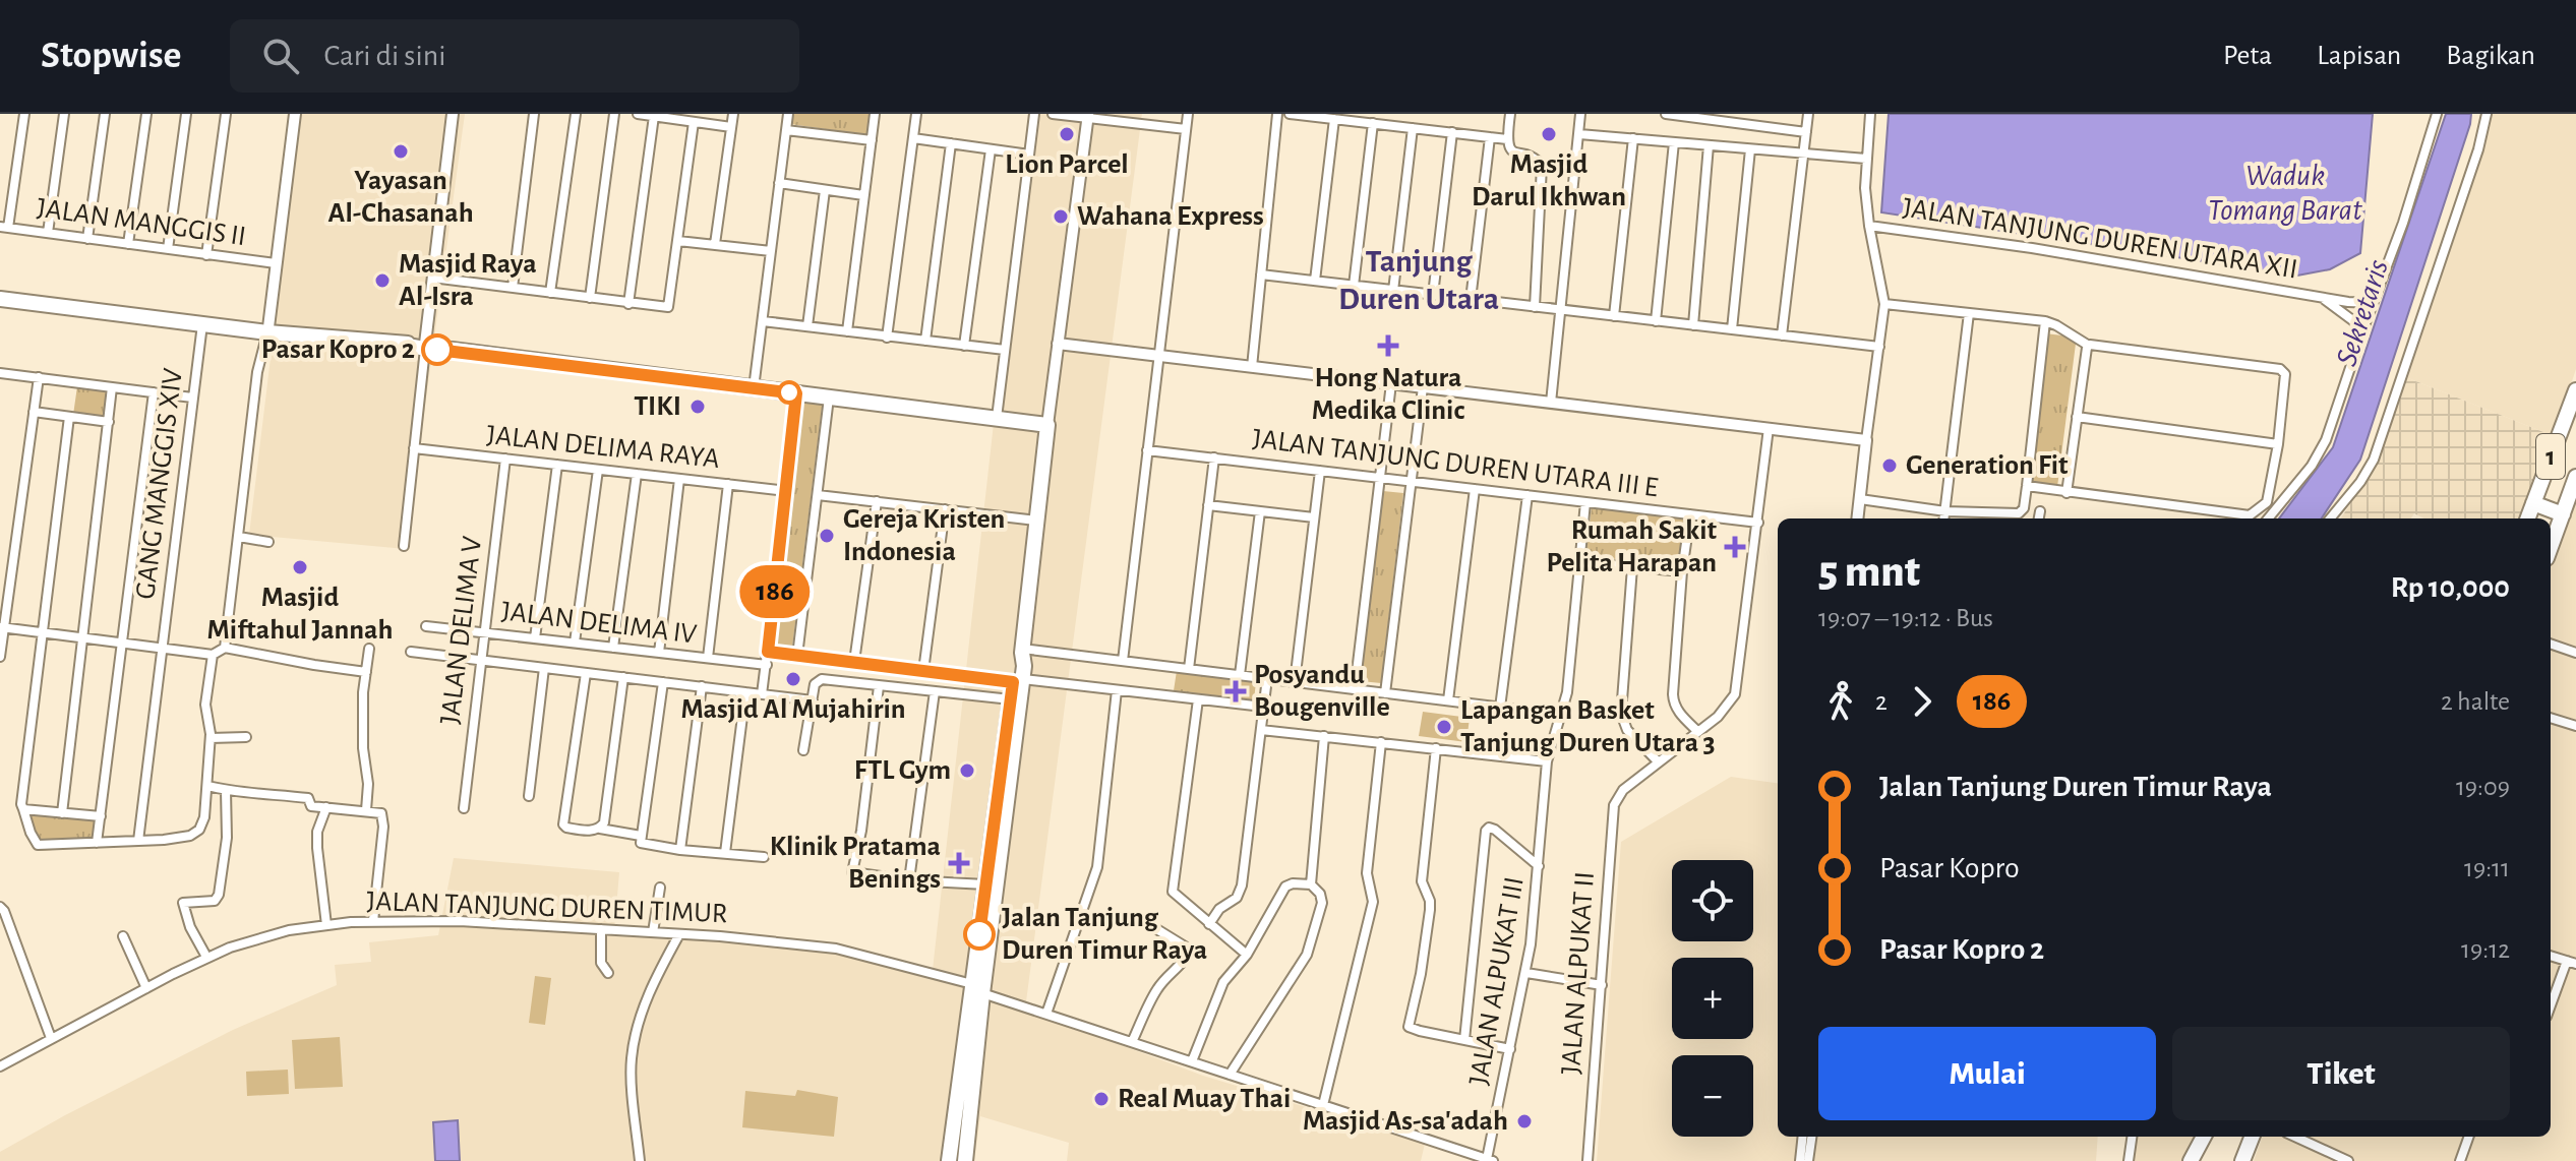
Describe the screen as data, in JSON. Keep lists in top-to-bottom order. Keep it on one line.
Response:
{"streets":{"main road":["1"],"street":["JALAN MANGGIS II","JALAN TANJUNG DUREN UTARA XII","JALAN DELIMA RAYA","JALAN TANJUNG DUREN UTARA III E","GANG MANGGIS XIV","JALAN DELIMA IV","JALAN DELIMA V","JALAN TANJUNG DUREN TIMUR","JALAN ALPUKAT II","JALAN ALPUKAT III"]},"crossings":[["JALAN DELIMA RAYA","JALAN DELIMA V"],["JALAN TANJUNG DUREN UTARA III E","JALAN ALPUKAT III"],["JALAN DELIMA IV","JALAN DELIMA V"],["JALAN TANJUNG DUREN TIMUR","JALAN ALPUKAT III"]],"districts":["Tanjung Duren Utara"],"water":["Waduk Tomang Barat","Sekretaris"],"places":{"other":["Lion Parcel","Masjid Darul Ikhwan","Yayasan Al-Chasanah","Wahana Express","Masjid Raya Al-Isra","Pasar Kopro 2","TIKI","Generation Fit","Gereja Kristen Indonesia","Masjid Miftahul Jannah","Masjid Al Mujahirin","Lapangan Basket Tanjung Duren Utara 3","FTL Gym","Jalan Tanjung Duren Timur Raya","Real Muay Thai","Masjid As-sa'adah"],"health":["Hong Natura Medika Clinic","Rumah Sakit Pelita Harapan","Posyandu Bougenville","Klinik Pratama Benings"]},"lines":["bus line 186"],"page":{"header":"Stopwise","search":"Cari di sini","nav":["Peta","Lapisan","Bagikan"],"on_map":"186","heading":["5 mnt","19:07 – 19:12 · Bus","Rp 10,000"],"legs":["2","186","2 halte"],"list":[{"name":"Jalan Tanjung Duren Timur Raya","value":"19:09"},{"name":"Pasar Kopro","value":"19:11"},{"name":"Pasar Kopro 2","value":"19:12"}],"map_buttons":["+","−"],"buttons":["Mulai","Tiket"]}}
